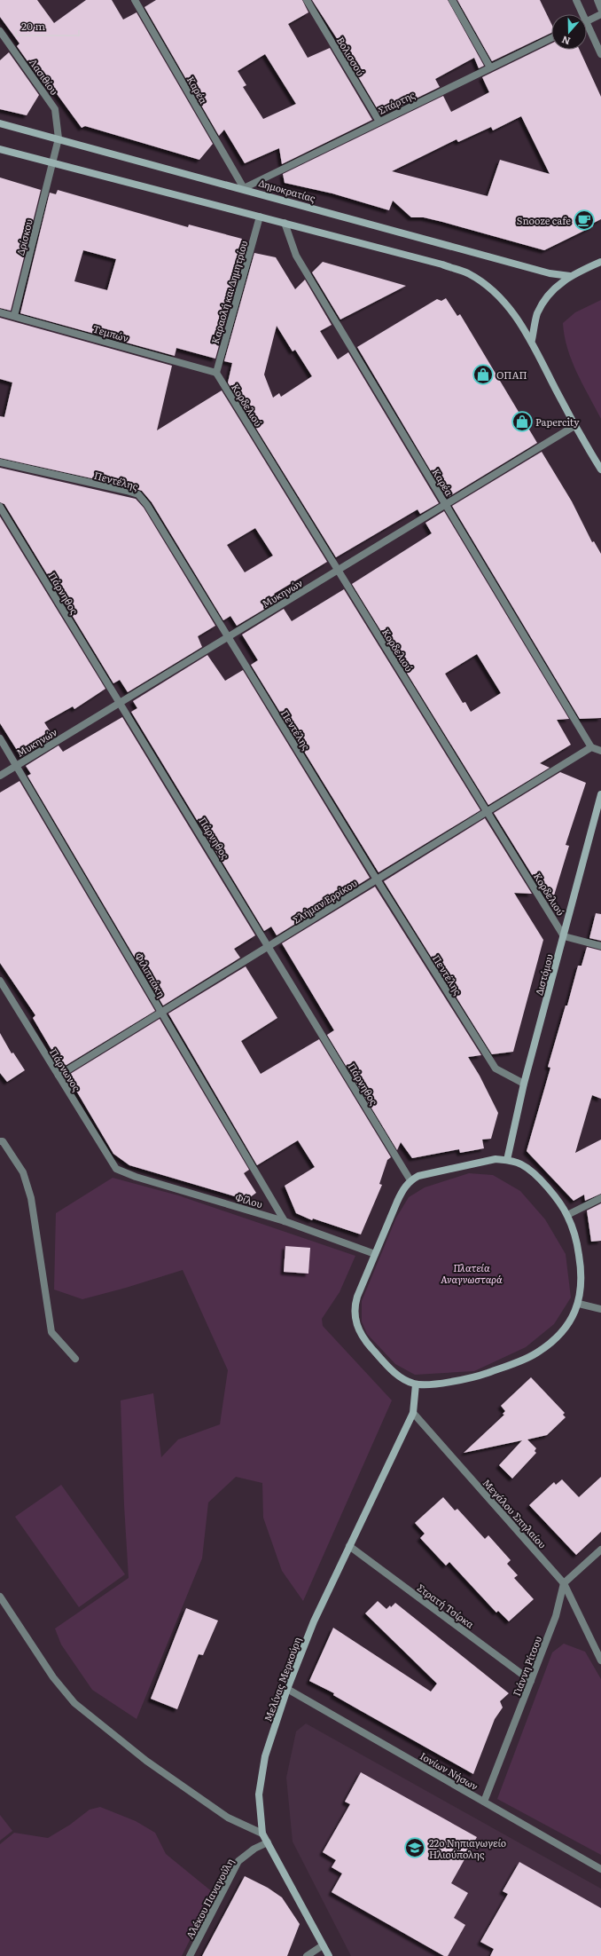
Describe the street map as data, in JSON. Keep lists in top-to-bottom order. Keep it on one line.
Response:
{"streets":{"street":["Βολισσού","Λασιθίου","Καρέα","Σπάρτης","Δημοκρατίας","Δρίσκου","Καραολή και Δημητρίου","Τεμπών","Κορδελιού","Πεντέλης","Πάρνηθος","Μυκηνών","Σλήμαν Ερρίκου","Φιλιππάκη","Διστόμου","Πάρνωνος","Φίλου","Μεγάλου Σπηλαίου","Στρατή Τσίρκα","Γιάννη Ρίτσου","Μελίνας Μερκούρη","Ιονίων Νήσων","Αλέκου Παναγούλη"]},"crossings":[["Βολισσού","Σπάρτης"],["Λασιθίου","Δημοκρατίας"],["Λασιθίου","Δρίσκου"],["Καρέα","Σπάρτης"],["Καρέα","Δημοκρατίας"],["Καρέα","Μυκηνών"],["Καρέα","Σλήμαν Ερρίκου"],["Σπάρτης","Δημοκρατίας"],["Δημοκρατίας","Δρίσκου"],["Δρίσκου","Τεμπών"],["Καραολή και Δημητρίου","Τεμπών"],["Καραολή και Δημητρίου","Κορδελιού"],["Τεμπών","Κορδελιού"],["Κορδελιού","Μυκηνών"],["Κορδελιού","Σλήμαν Ερρίκου"],["Κορδελιού","Διστόμου"],["Πεντέλης","Μυκηνών"],["Πεντέλης","Σλήμαν Ερρίκου"],["Πεντέλης","Διστόμου"],["Πάρνηθος","Μυκηνών"],["Πάρνηθος","Σλήμαν Ερρίκου"],["Μυκηνών","Φιλιππάκη"],["Σλήμαν Ερρίκου","Φιλιππάκη"],["Σλήμαν Ερρίκου","Πάρνωνος"],["Φιλιππάκη","Φίλου"],["Πάρνωνος","Φίλου"],["Μεγάλου Σπηλαίου","Γιάννη Ρίτσου"],["Μεγάλου Σπηλαίου","Μελίνας Μερκούρη"],["Στρατή Τσίρκα","Γιάννη Ρίτσου"],["Στρατή Τσίρκα","Μελίνας Μερκούρη"],["Γιάννη Ρίτσου","Ιονίων Νήσων"],["Μελίνας Μερκούρη","Ιονίων Νήσων"],["Μελίνας Μερκούρη","Αλέκου Παναγούλη"]],"parks":["Πλατεία Αναγνωσταρά"],"places":{"cafe":["Snooze cafe"],"shop":["ΟΠΑΠ","Papercity"],"school or university":["22ο Νηπιαγωγείο Ηλιούπολης"]},"scale_bar":"20 m","north":"bottom"}
